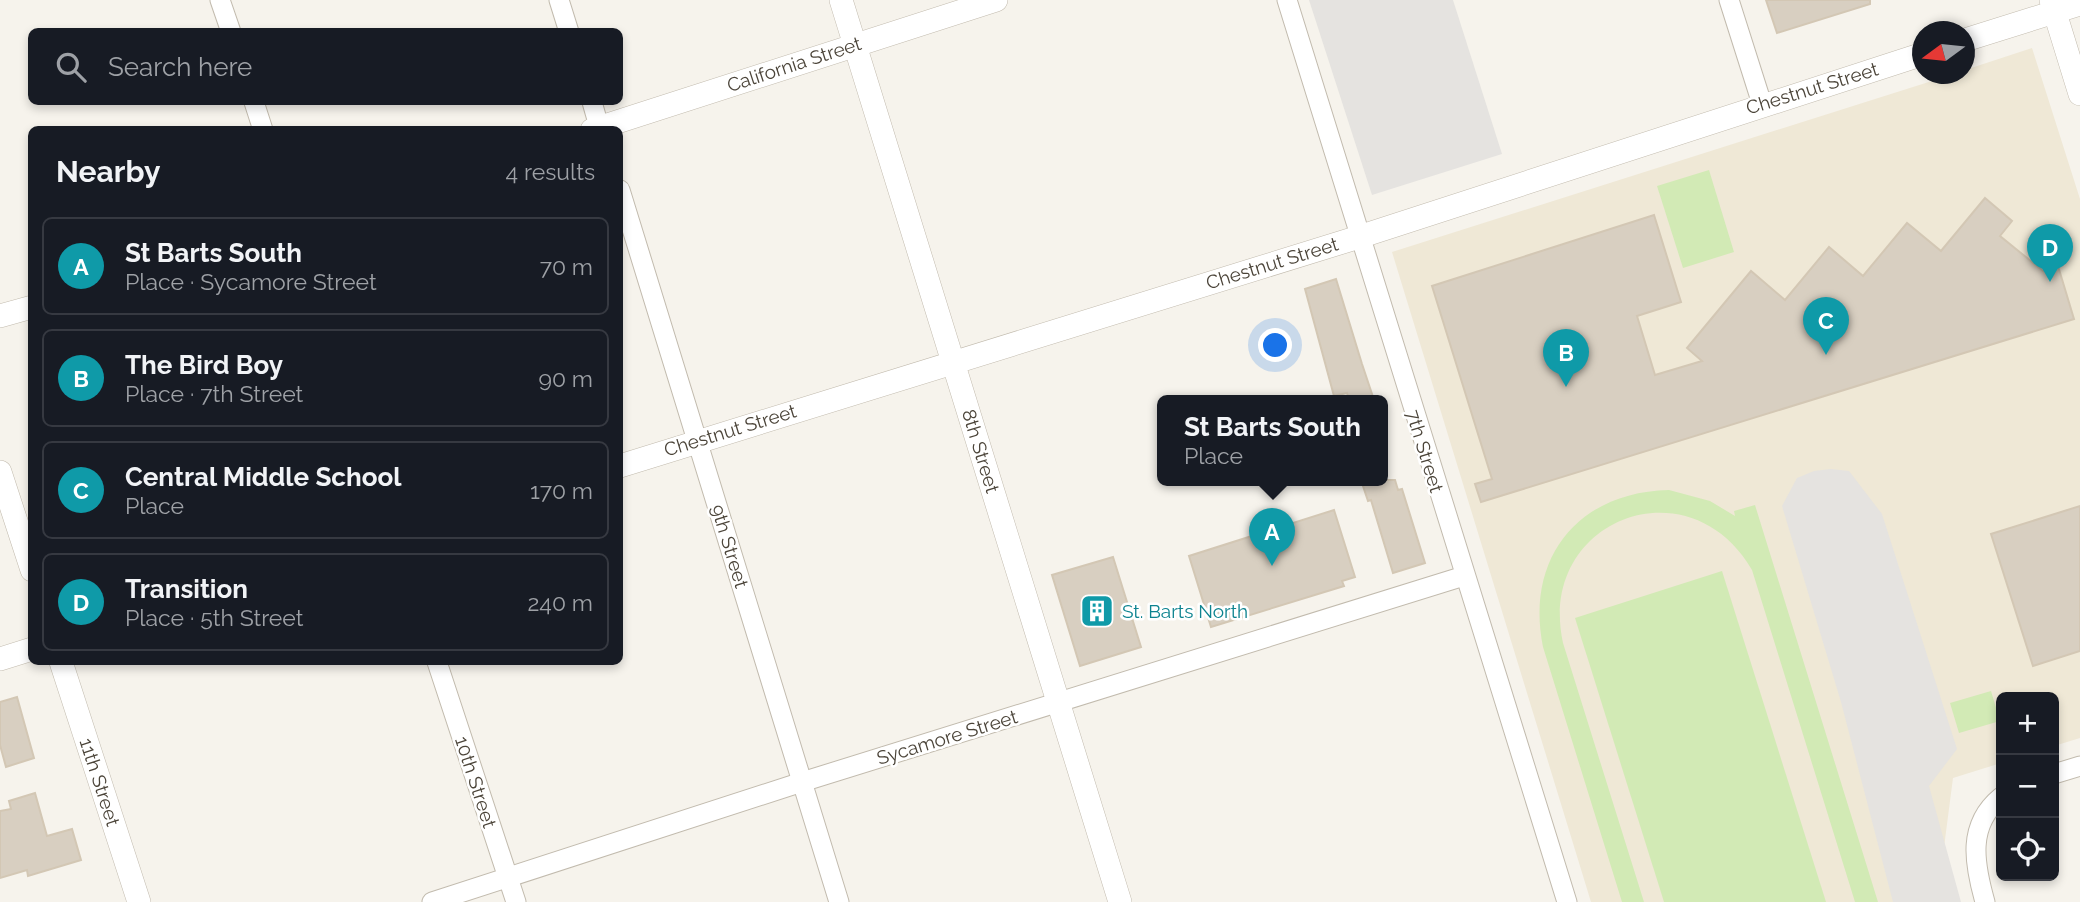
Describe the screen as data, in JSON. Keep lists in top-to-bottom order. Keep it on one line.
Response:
{"streets":{"street":["California Street","Chestnut Street","8th Street","7th Street","9th Street","Sycamore Street","11th Street","10th Street"]},"crossings":[["California Street","8th Street"],["Chestnut Street","8th Street"],["Chestnut Street","7th Street"],["Chestnut Street","9th Street"],["8th Street","Sycamore Street"],["7th Street","Sycamore Street"],["9th Street","Sycamore Street"],["Sycamore Street","10th Street"]],"places":{"building":["St. Barts North"]},"north":"left","page":{"search":"Search here","heading":["Nearby","4 results"],"list":[{"mark":"A","name":"St Barts South","note":"Place · Sycamore Street","value":"70 m"},{"mark":"B","name":"The Bird Boy","note":"Place · 7th Street","value":"90 m"},{"mark":"C","name":"Central Middle School","note":"Place","value":"170 m"},{"mark":"D","name":"Transition","note":"Place · 5th Street","value":"240 m"}],"pins":["D","C","B","A"],"popup":["St Barts South","Place"],"map_buttons":["+","−"]}}
